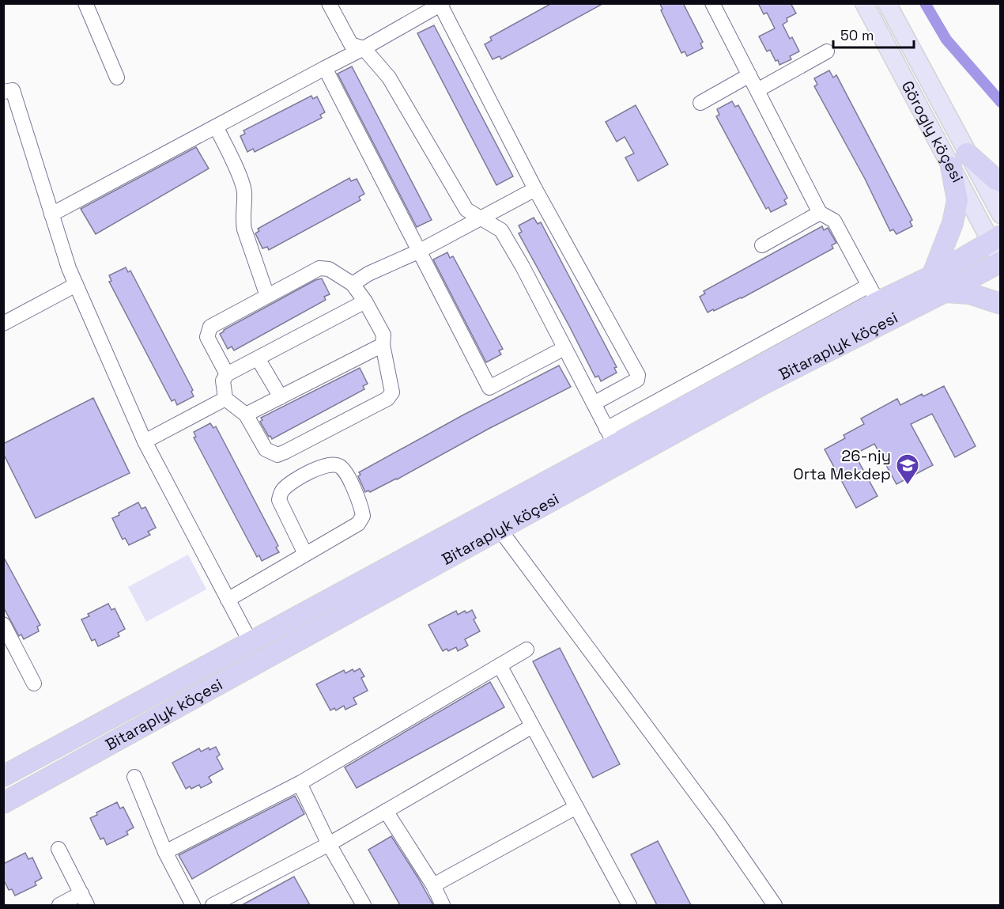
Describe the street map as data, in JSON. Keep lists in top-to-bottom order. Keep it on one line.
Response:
{"streets":{"highway":["Bitaraplyk köçesi"],"main road":["Görogly köçesi"]},"crossings":[["Görogly köçesi","Bitaraplyk köçesi"]],"places":{"school or university":["26-njy Orta Mekdep"]},"scale_bar":"50 m"}
